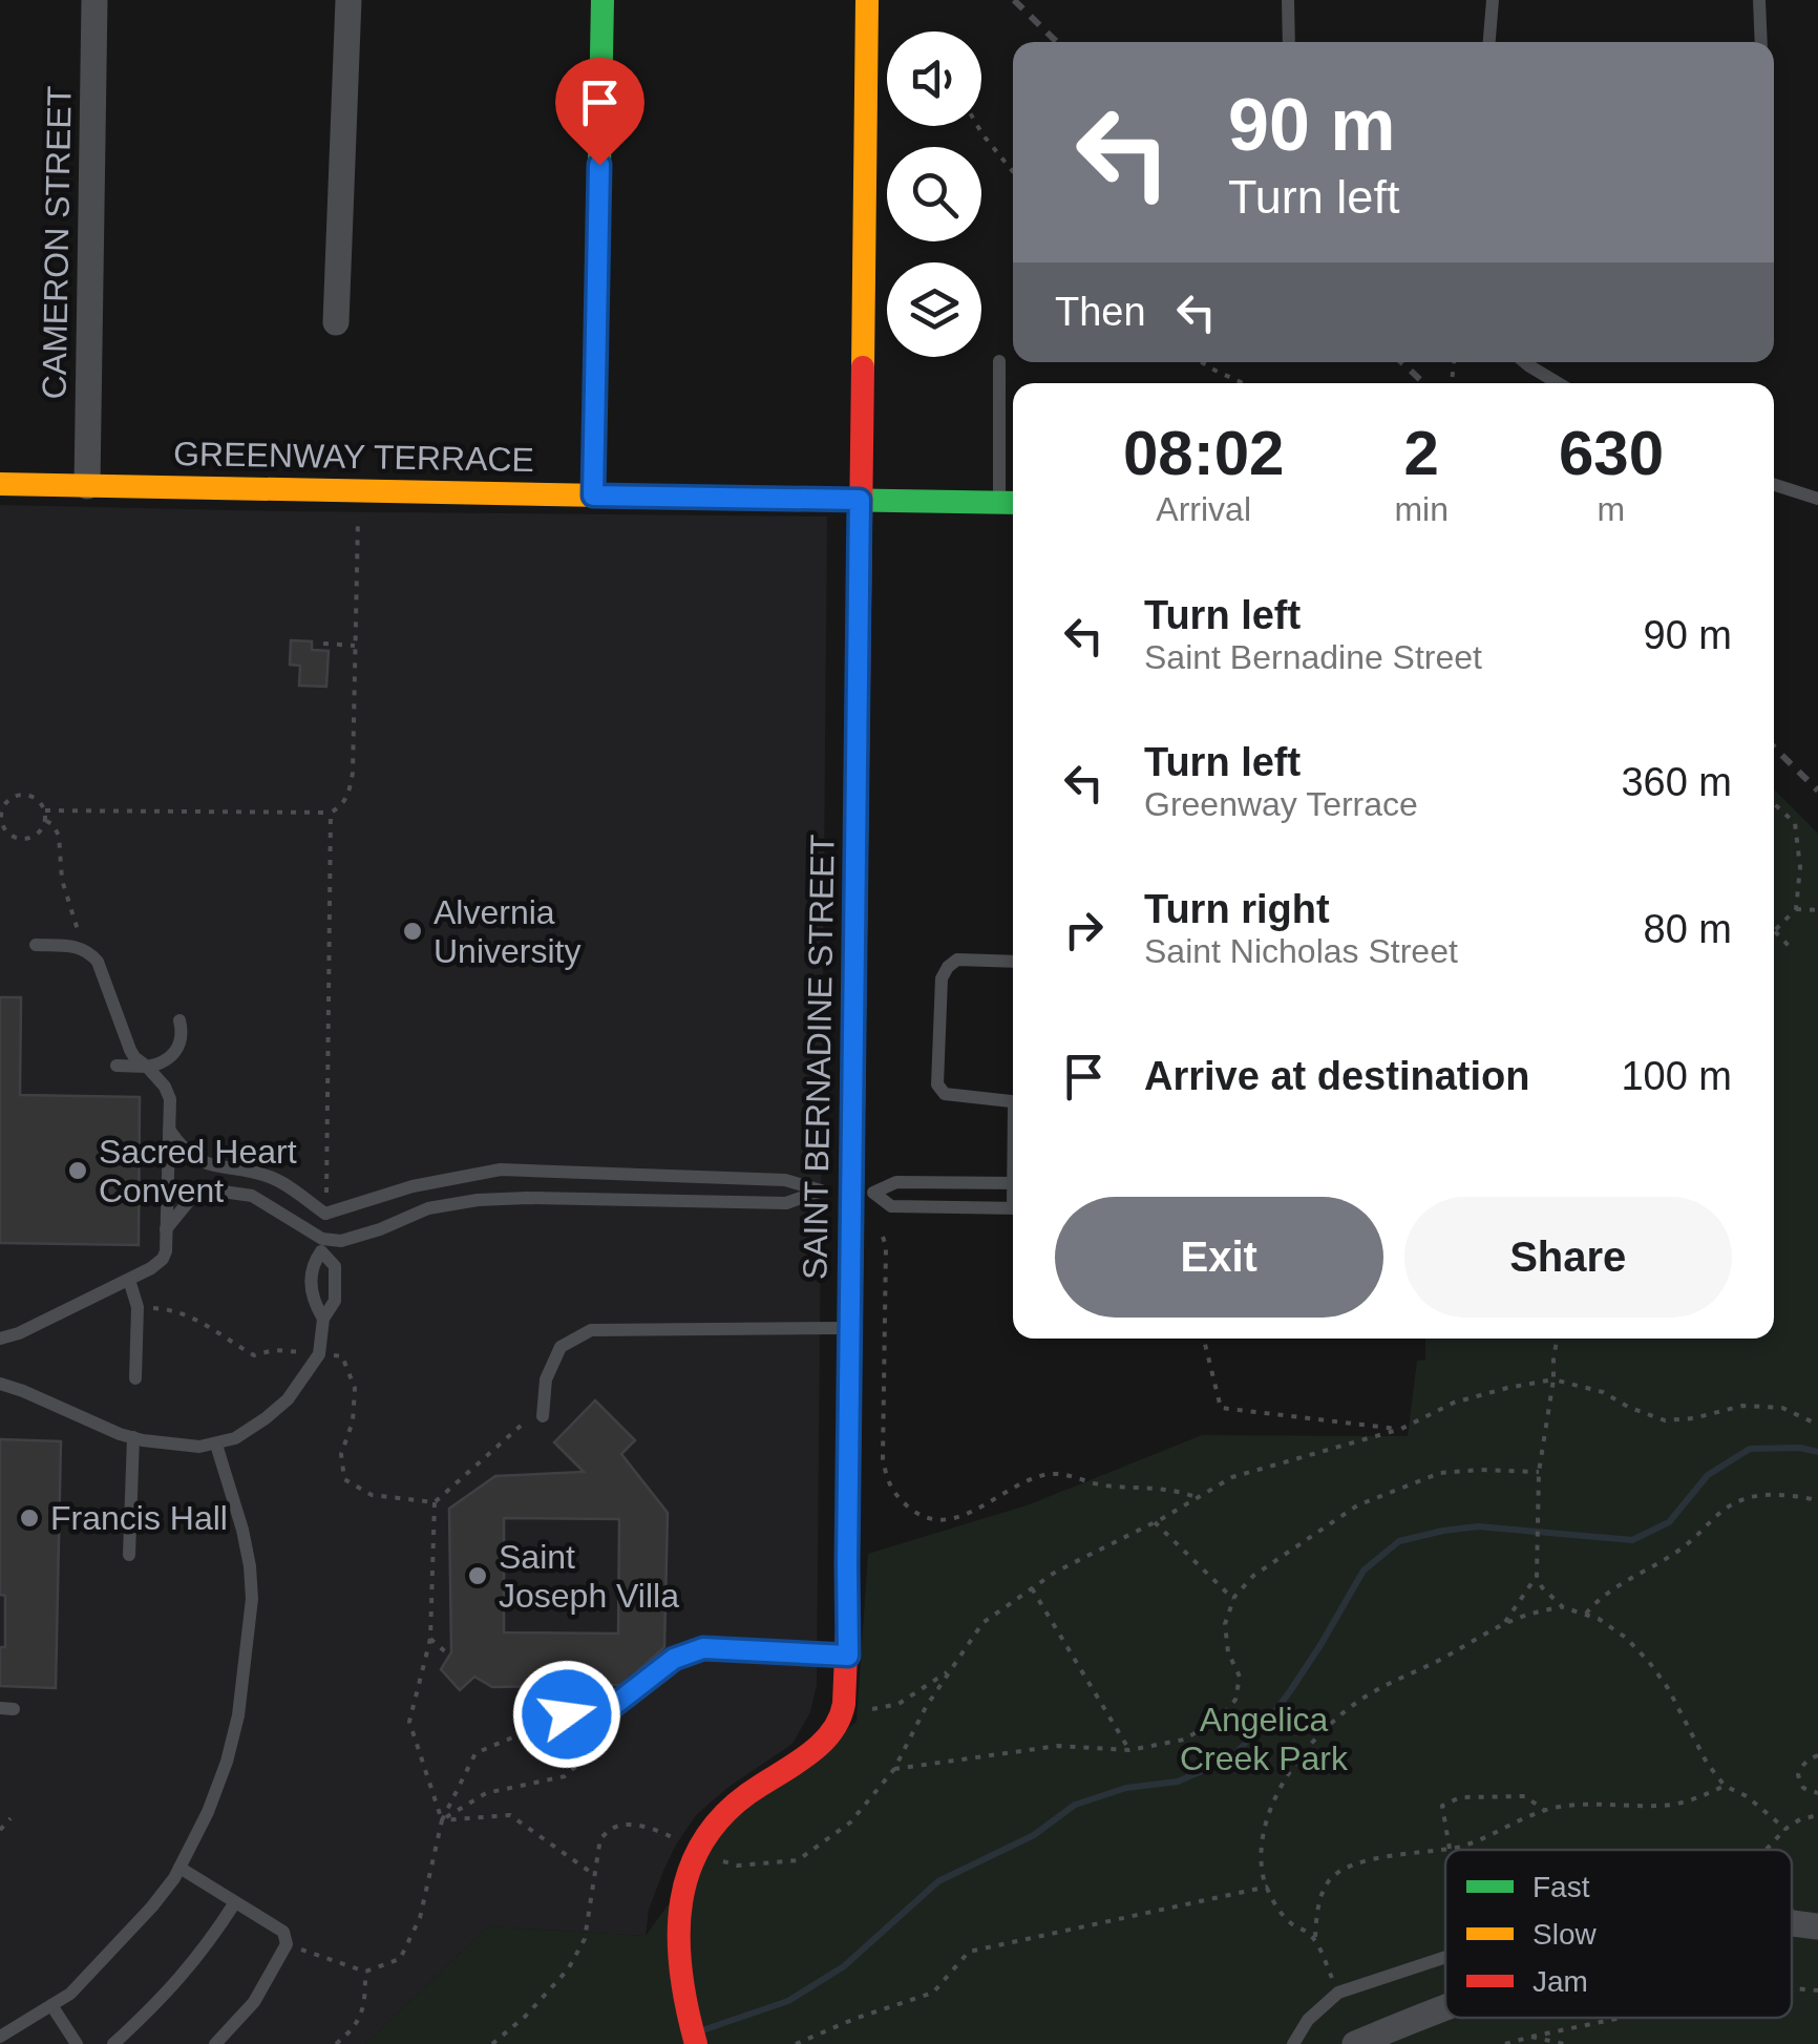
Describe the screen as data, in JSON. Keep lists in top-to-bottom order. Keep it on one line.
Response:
{"streets":{"street":["CAMERON STREET","GREENWAY TERRACE","SAINT BERNADINE STREET"]},"crossings":[["CAMERON STREET","GREENWAY TERRACE"],["GREENWAY TERRACE","SAINT BERNADINE STREET"]],"parks":["Angelica Creek Park"],"places":["Alvernia University","Sacred Heart Convent","Francis Hall","Saint Joseph Villa"],"legend":["Fast","Slow","Jam"],"page":{"turn":["90 m","Turn left"],"then":"Then","eta":["08:02","Arrival","2","min","630","m"],"list":[{"name":"Turn left","note":"Saint Bernadine Street","value":"90 m"},{"name":"Turn left","note":"Greenway Terrace","value":"360 m"},{"name":"Turn right","note":"Saint Nicholas Street","value":"80 m"},{"name":"Arrive at destination","value":"100 m"}],"buttons":["Exit","Share"]}}
